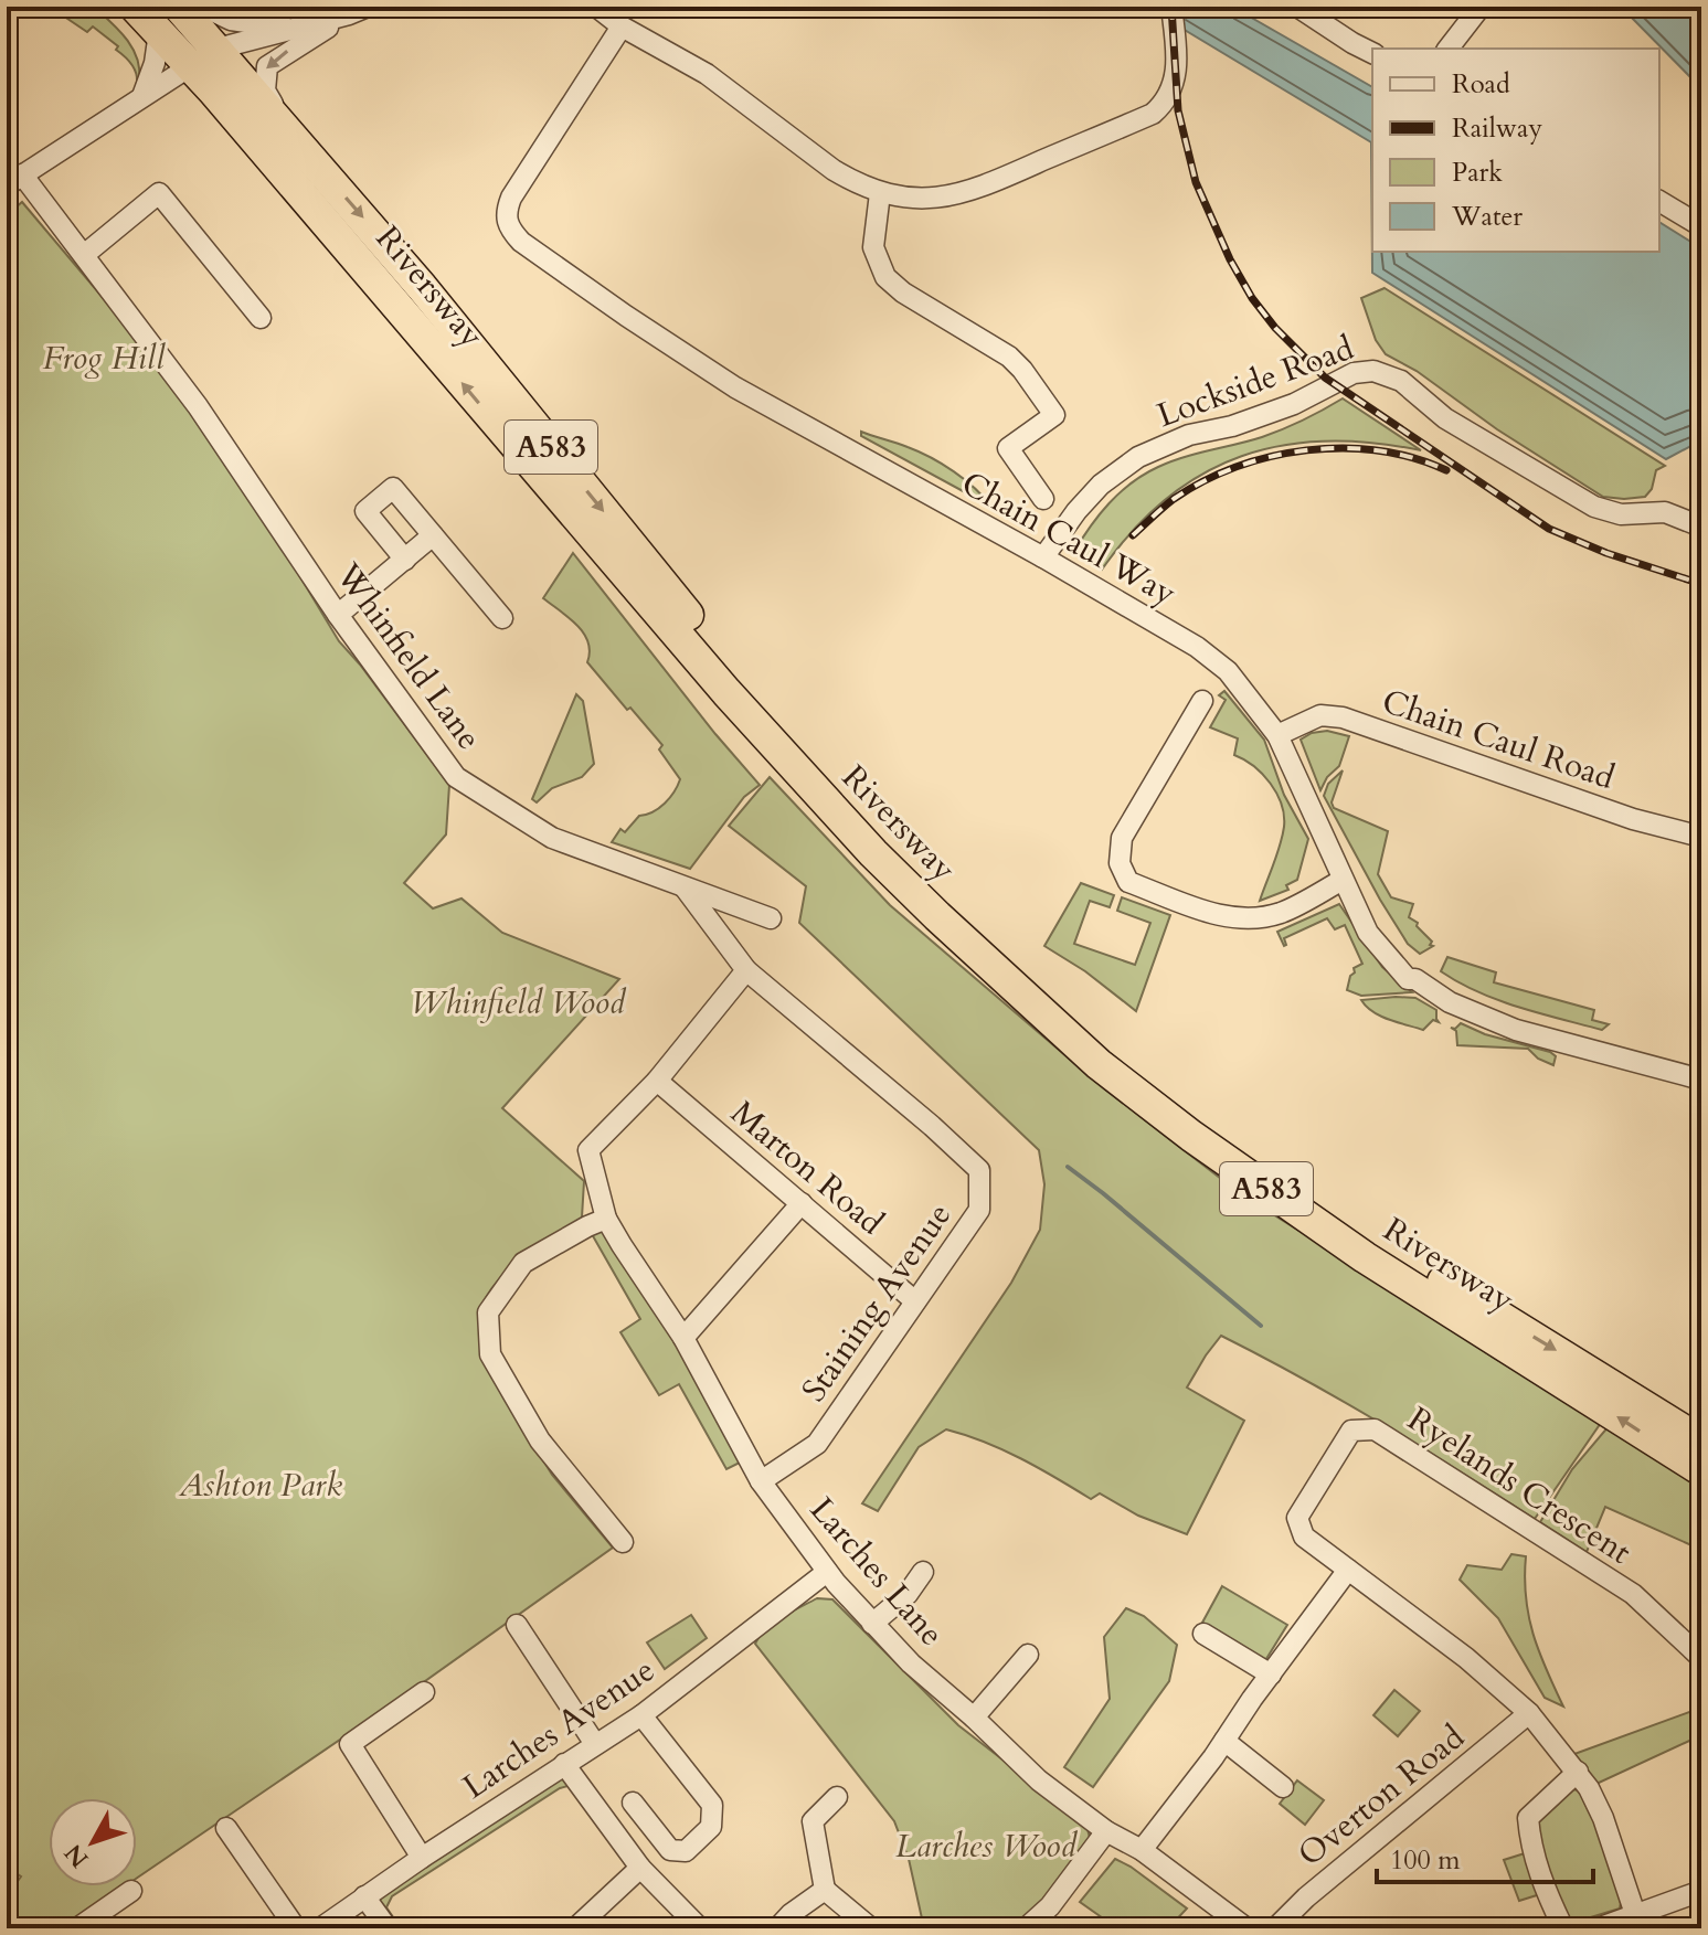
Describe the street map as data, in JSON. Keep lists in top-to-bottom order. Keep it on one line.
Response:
{"streets":{"highway":["Riversway","A583"],"street":["Lockside Road","Chain Caul Way","Whinfield Lane","Chain Caul Road","Marton Road","Staining Avenue","Ryelands Crescent","Larches Lane","Larches Avenue","Overton Road"]},"crossings":[["Riversway","A583"],["Lockside Road","Chain Caul Way"],["Chain Caul Way","Chain Caul Road"],["Marton Road","Staining Avenue"],["Marton Road","Larches Lane"],["Staining Avenue","Larches Lane"],["Larches Lane","Larches Avenue"]],"parks":["Frog Hill","Whinfield Wood","Ashton Park","Larches Wood"],"legend":["Road","Railway","Park","Water"],"scale_bar":"100 m","north":"bottom left"}
